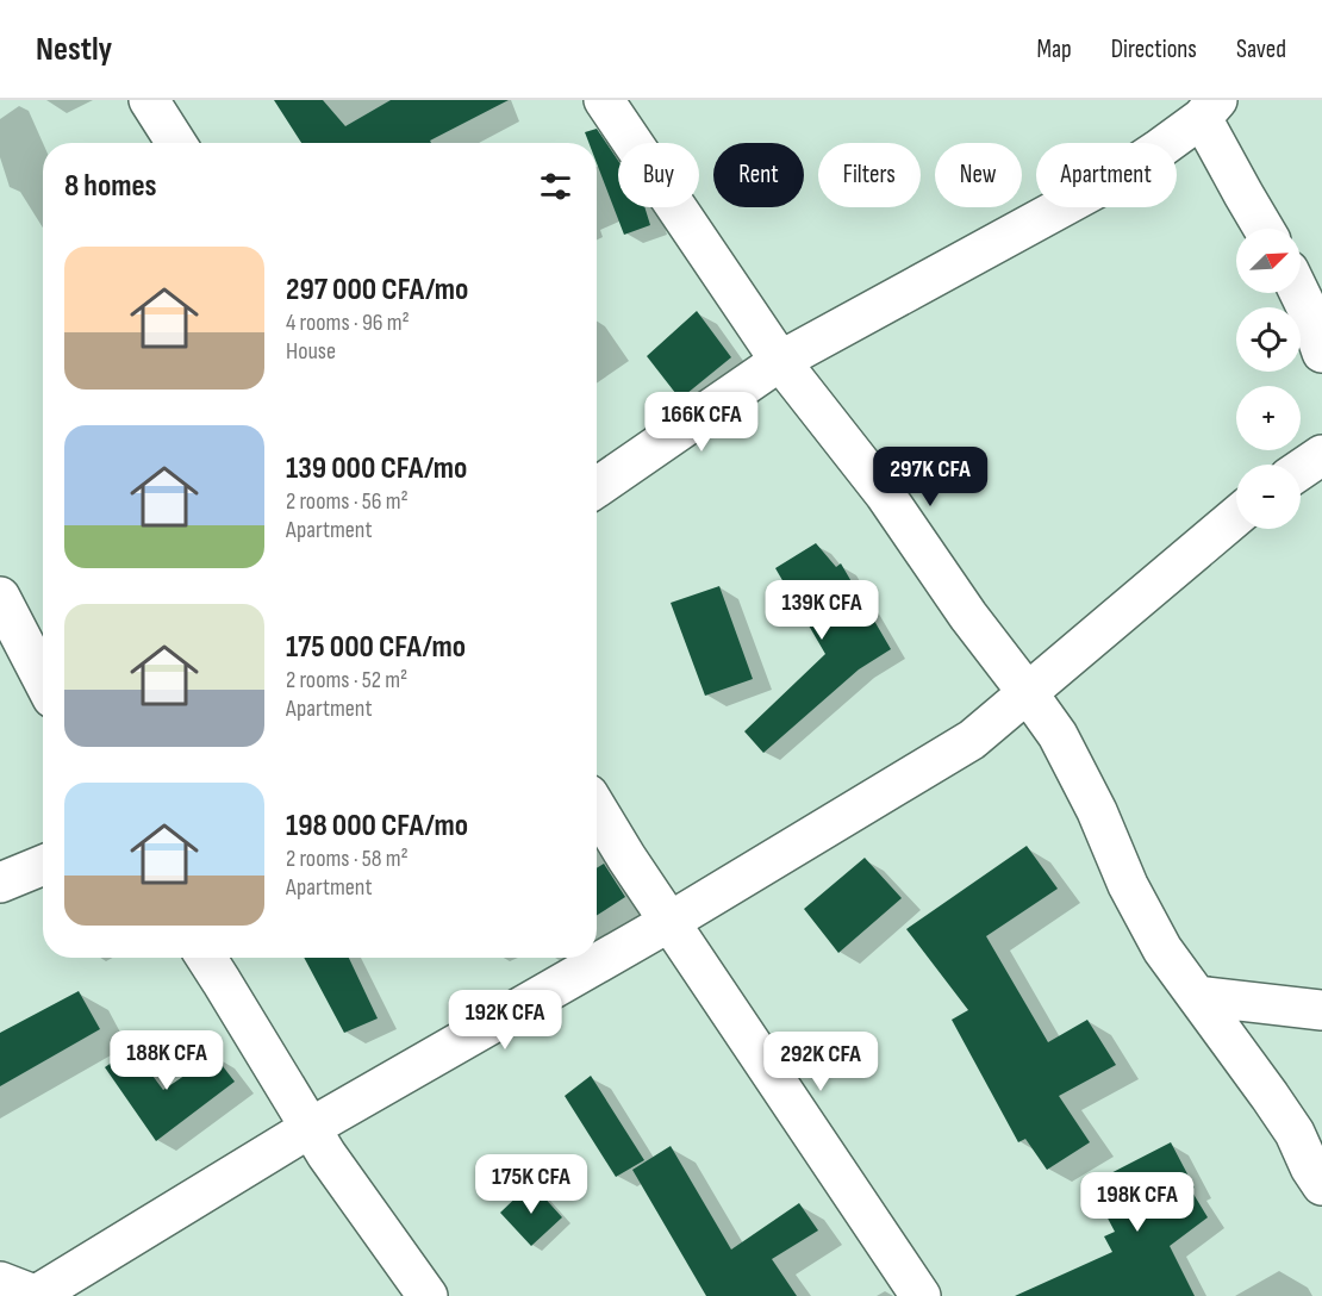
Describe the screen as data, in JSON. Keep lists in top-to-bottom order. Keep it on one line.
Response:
{"north":"top right","page":{"header":"Nestly","nav":["Map","Directions","Saved"],"chip":["Buy","Rent","Filters","New","Apartment"],"heading":"8 homes","map_buttons":["+","−"],"list":[{"name":"297 000 CFA/mo","note":"4 rooms · 96 m² · House"},{"name":"139 000 CFA/mo","note":"2 rooms · 56 m² · Apartment"},{"name":"175 000 CFA/mo","note":"2 rooms · 52 m² · Apartment"},{"name":"198 000 CFA/mo","note":"2 rooms · 58 m² · Apartment"}],"price":["166K CFA","297K CFA","139K CFA","192K CFA","188K CFA","292K CFA","175K CFA","198K CFA"]}}
